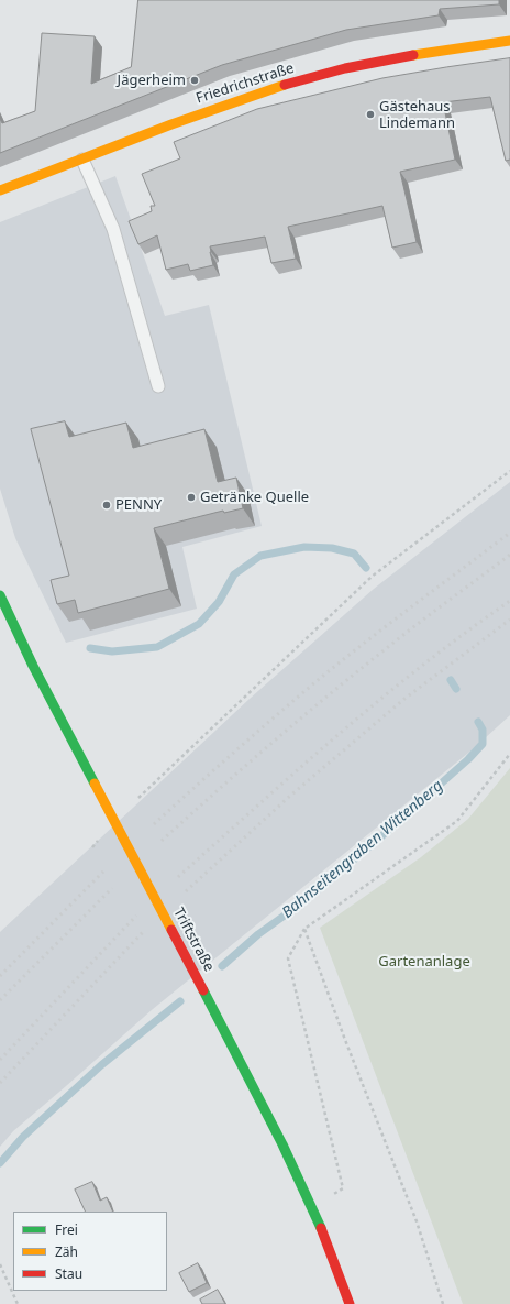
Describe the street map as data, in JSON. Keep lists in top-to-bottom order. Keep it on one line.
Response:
{"streets":{"main road":["Friedrichstraße","Triftstraße"]},"water":["Bahnseitengraben Wittenberg"],"parks":["Gartenanlage"],"places":["Jägerheim","Gästehaus Lindemann","Getränke Quelle","PENNY"],"legend":["Frei","Zäh","Stau"]}
